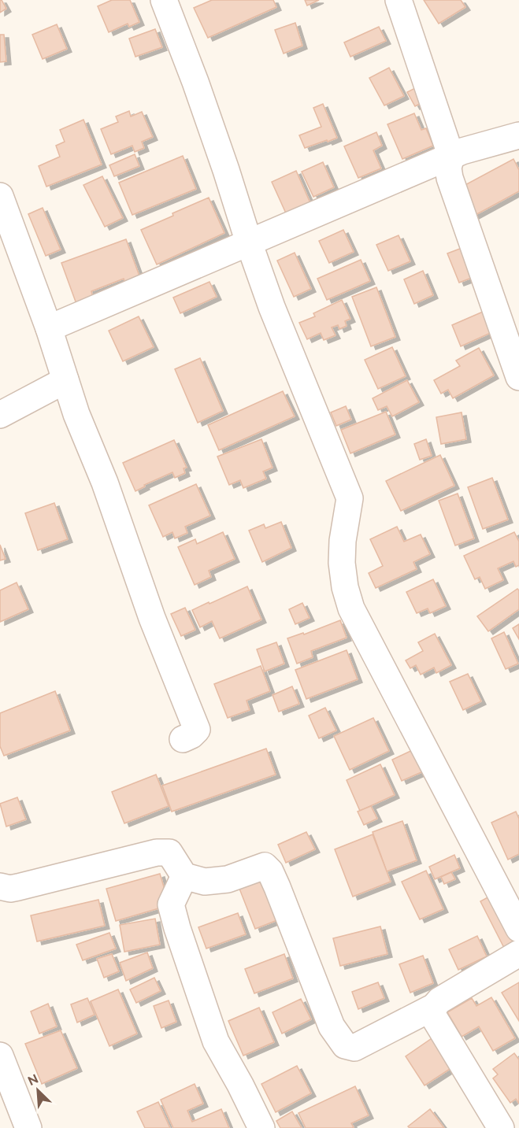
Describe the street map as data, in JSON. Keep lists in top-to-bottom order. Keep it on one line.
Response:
{"north":"top left"}
